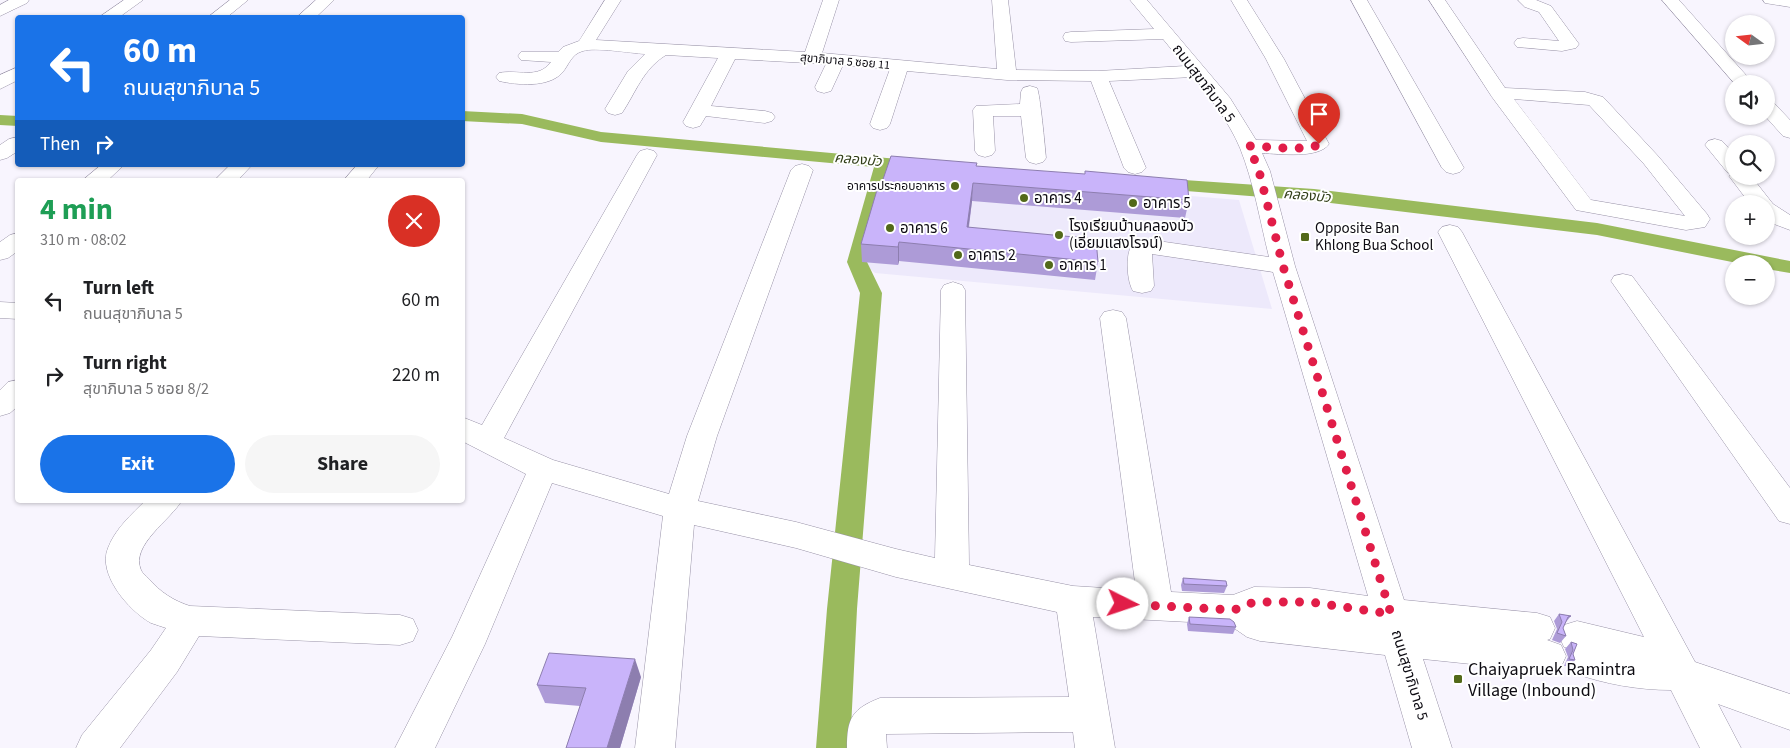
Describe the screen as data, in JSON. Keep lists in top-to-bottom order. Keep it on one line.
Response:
{"streets":{"street":["สุขาภิบาล 5 ซอย 11","ถนนสุขาภิบาล 5"]},"crossings":[["สุขาภิบาล 5 ซอย 11","ถนนสุขาภิบาล 5"]],"water":["คลองบัว"],"places":{"other":["อาคารประกอบอาหาร","อาคาร 4","อาคาร 5","อาคาร 6","โรงเรียนบ้านคลองบัว (เอี่ยมแสงโรจน์)","อาคาร 2","อาคาร 1"],"transit":["Opposite Ban Khlong Bua School","Chaiyapruek Ramintra Village (Inbound)"]},"north":"left","page":{"map_buttons":["+","−"],"turn":["60 m","ถนนสุขาภิบาล 5"],"then":"Then","heading":["4 min","310 m · 08:02"],"list":[{"name":"Turn left","note":"ถนนสุขาภิบาล 5","value":"60 m"},{"name":"Turn right","note":"สุขาภิบาล 5 ซอย 8/2","value":"220 m"}],"buttons":["Exit","Share"]}}
